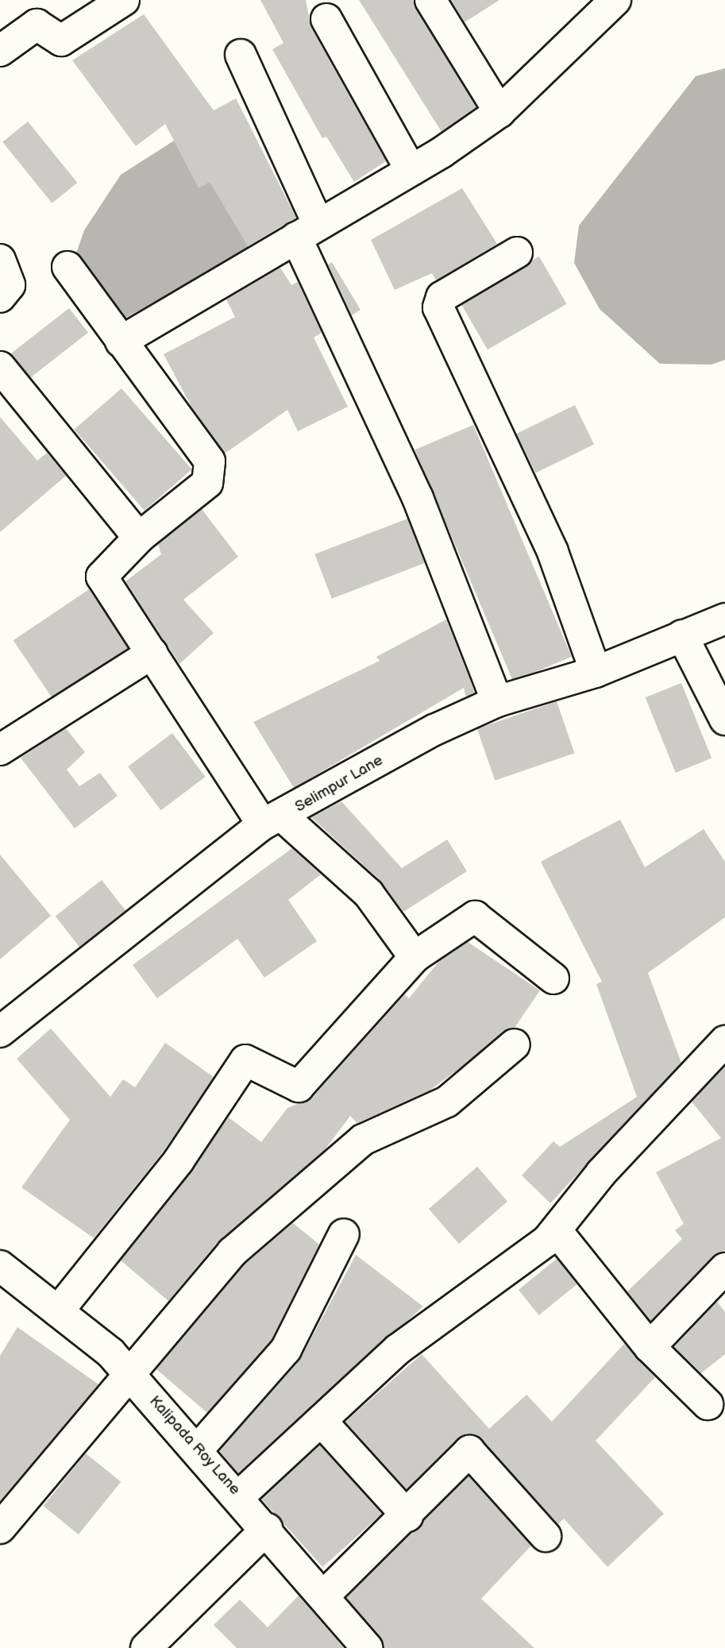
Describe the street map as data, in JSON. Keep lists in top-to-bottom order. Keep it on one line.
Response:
{"streets":{"street":["Selimpur Lane","Kalipada Roy Lane"]}}
